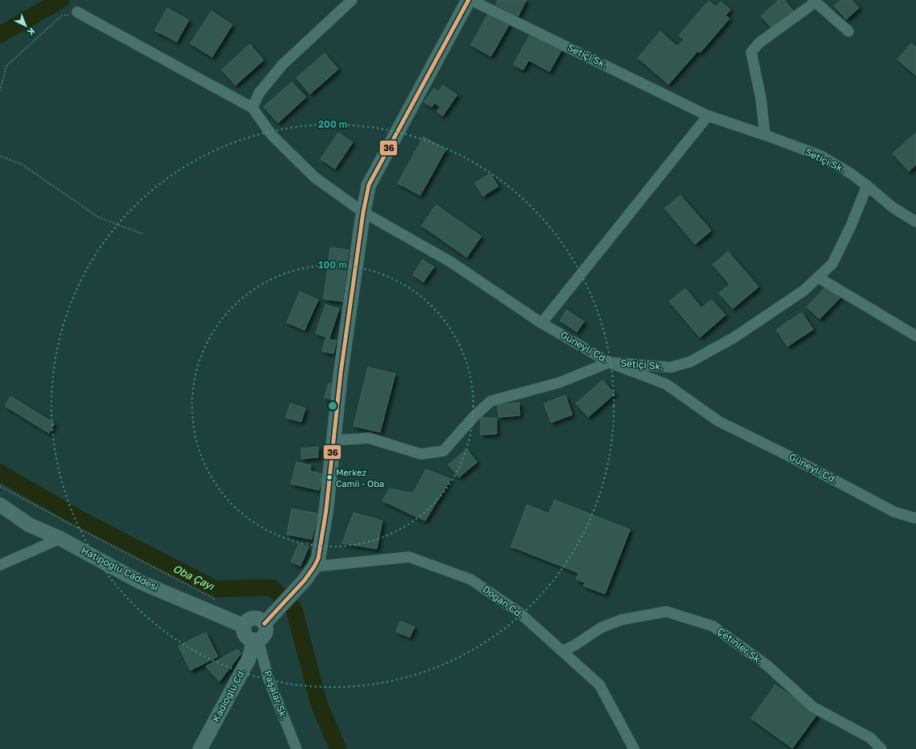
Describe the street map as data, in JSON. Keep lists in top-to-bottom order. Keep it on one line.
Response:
{"streets":{"street":["Setiçi Sk.","Güneyli Cd.","Hatipoğlu Caddesi","Doğan Cd.","Çetinler Sk.","Kadıoğlu Cd.","Paşalar Sk."]},"crossings":[["Setiçi Sk.","Güneyli Cd."],["Hatipoğlu Caddesi","Kadıoğlu Cd."],["Hatipoğlu Caddesi","Paşalar Sk."],["Doğan Cd.","Çetinler Sk."],["Kadıoğlu Cd.","Paşalar Sk."]],"water":["Oba Çayı"],"places":["Merkez Camii - Oba"],"lines":["transit line 36"],"north":"bottom right","rings":["200 m","100 m"]}
